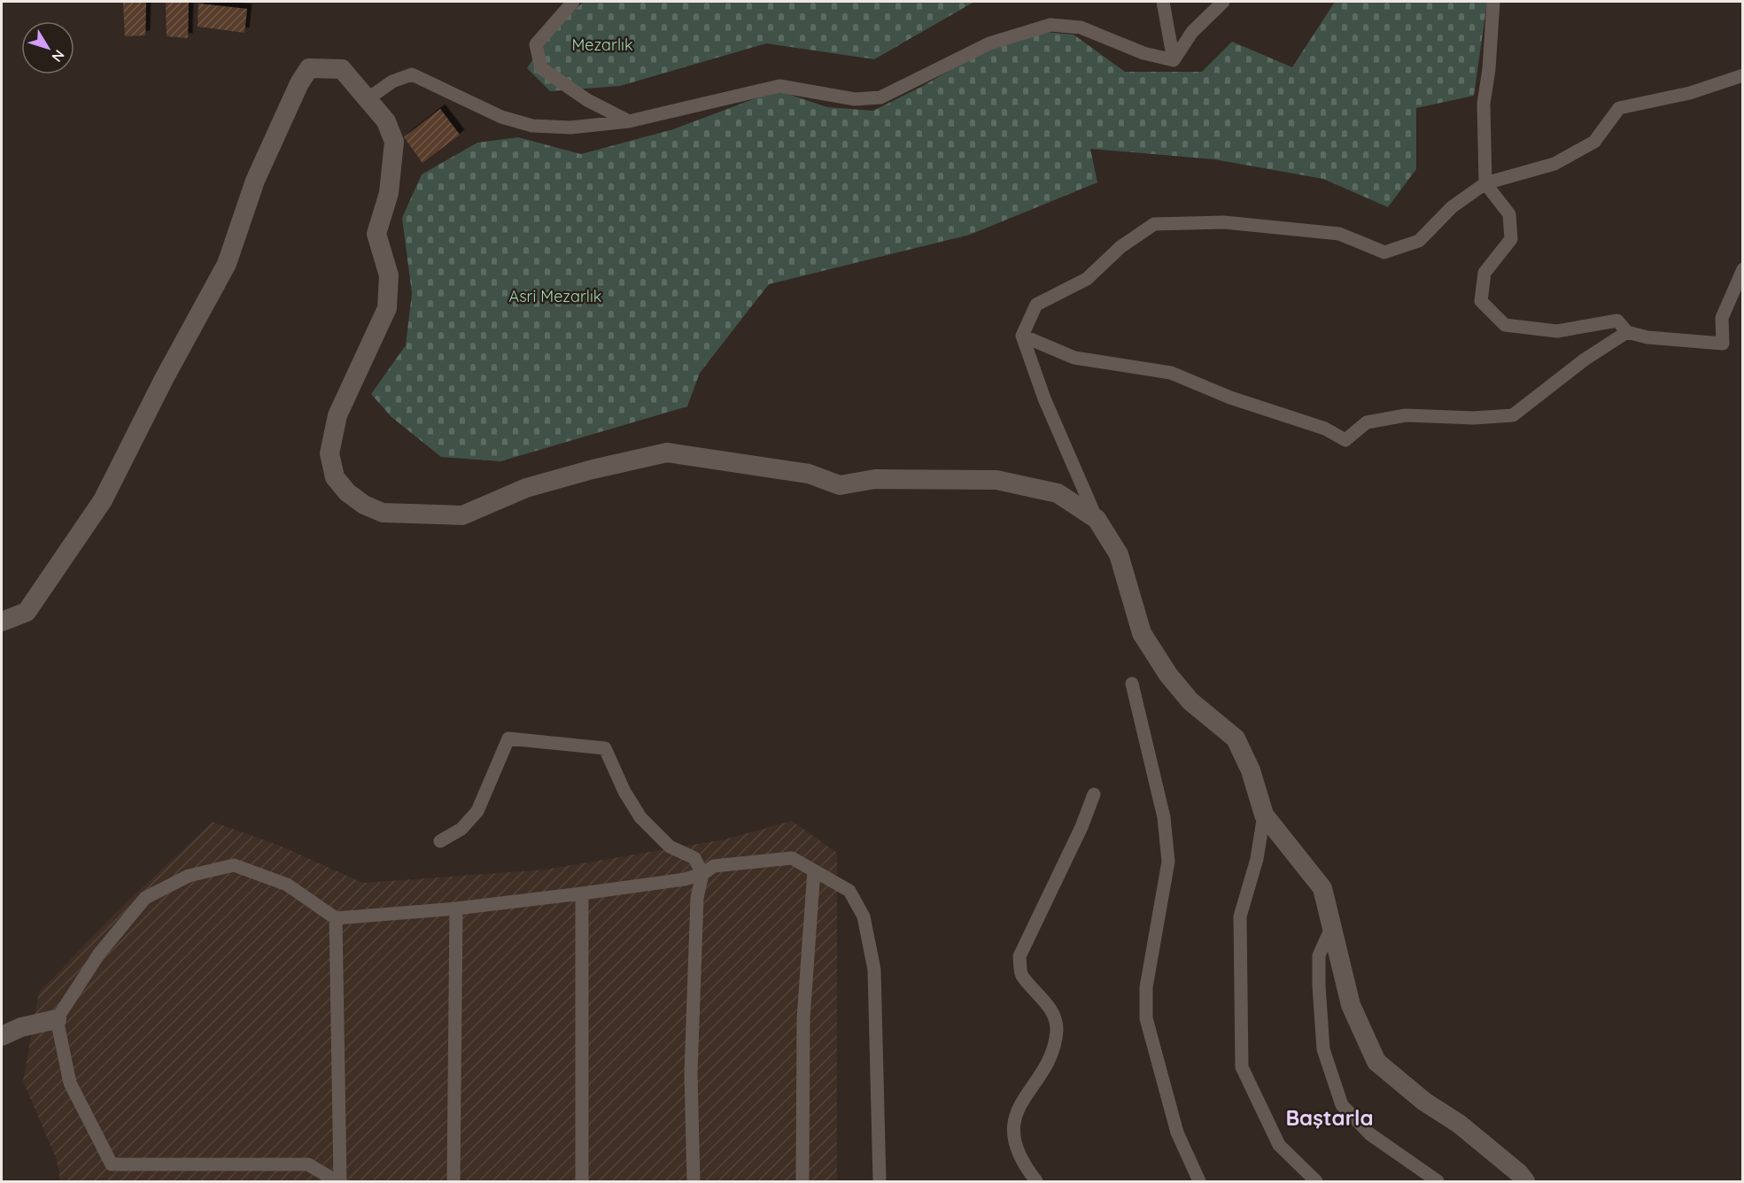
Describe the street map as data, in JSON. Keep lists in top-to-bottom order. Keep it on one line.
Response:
{"districts":["Baştarla"],"parks":["Mezarlık","Asri Mezarlık"],"north":"bottom right"}
